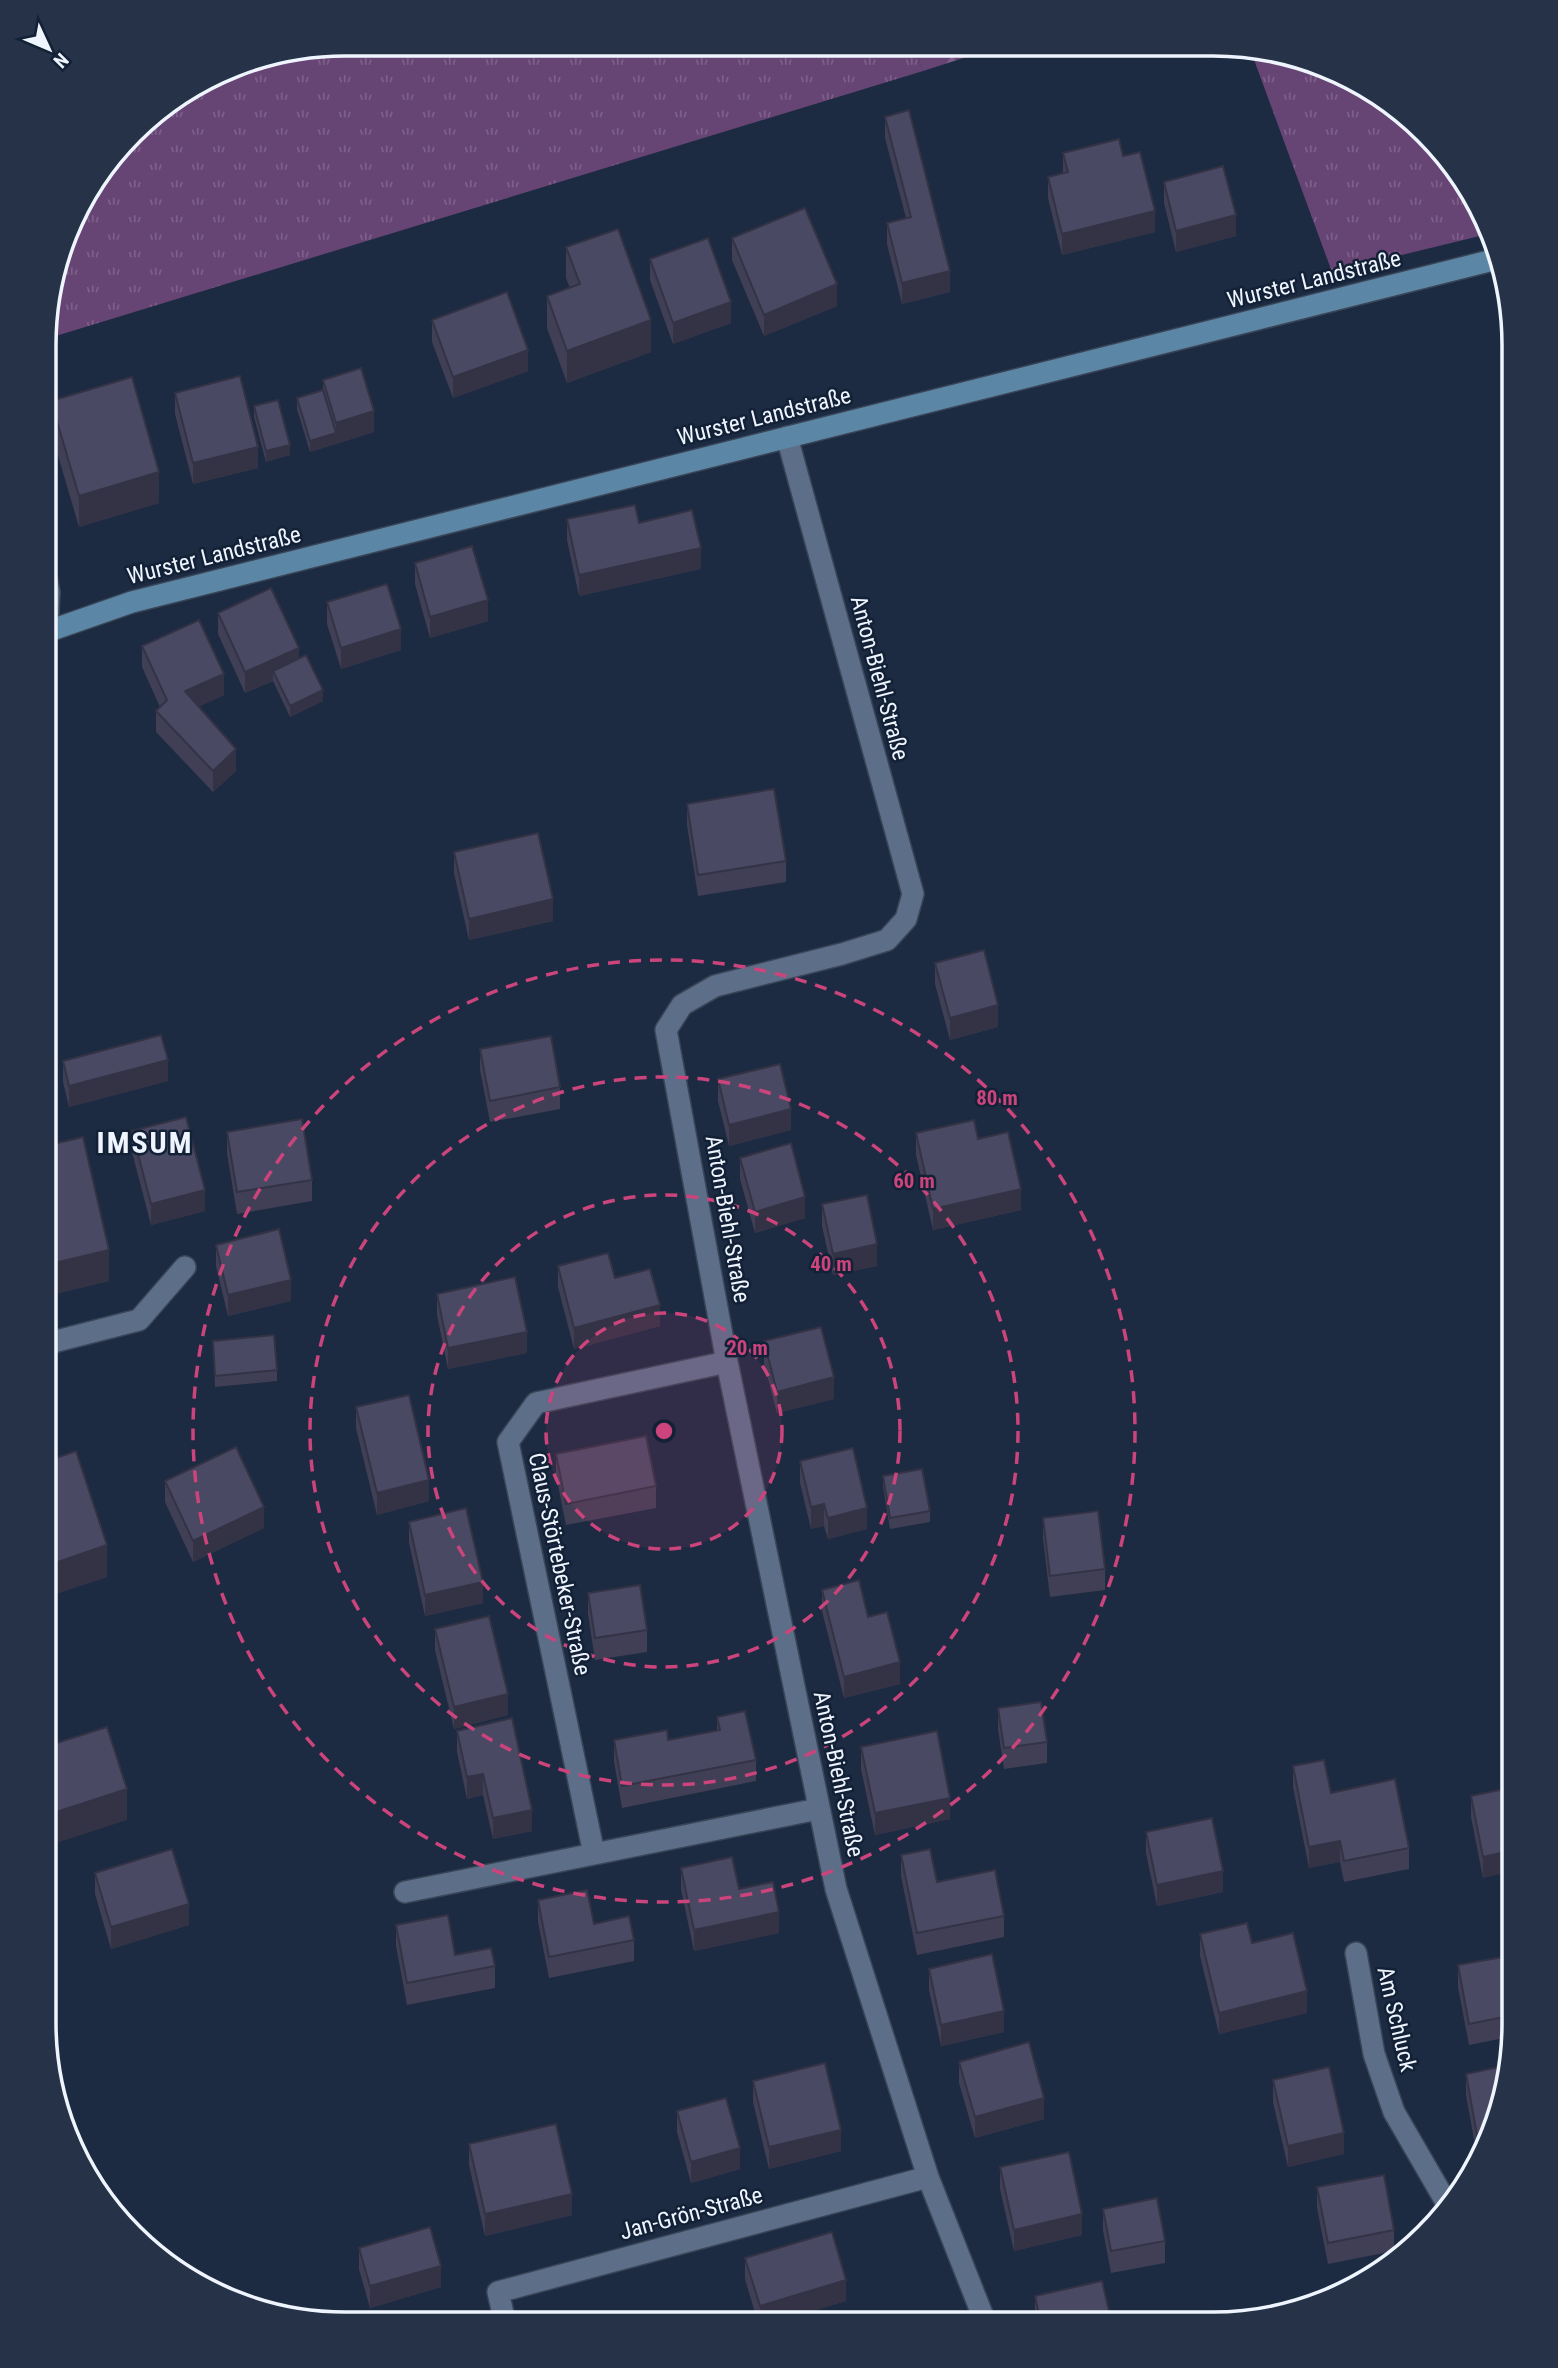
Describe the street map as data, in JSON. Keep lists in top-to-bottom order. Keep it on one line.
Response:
{"streets":{"main road":["Wurster Landstraße"],"street":["Anton-Biehl-Straße","Claus-Störtebeker-Straße","Am Schluck","Jan-Grön-Straße"]},"crossings":[["Wurster Landstraße","Anton-Biehl-Straße"],["Anton-Biehl-Straße","Claus-Störtebeker-Straße"],["Anton-Biehl-Straße","Jan-Grön-Straße"]],"districts":["IMSUM"],"north":"bottom right","rings":["80 m","60 m","40 m","20 m"]}
